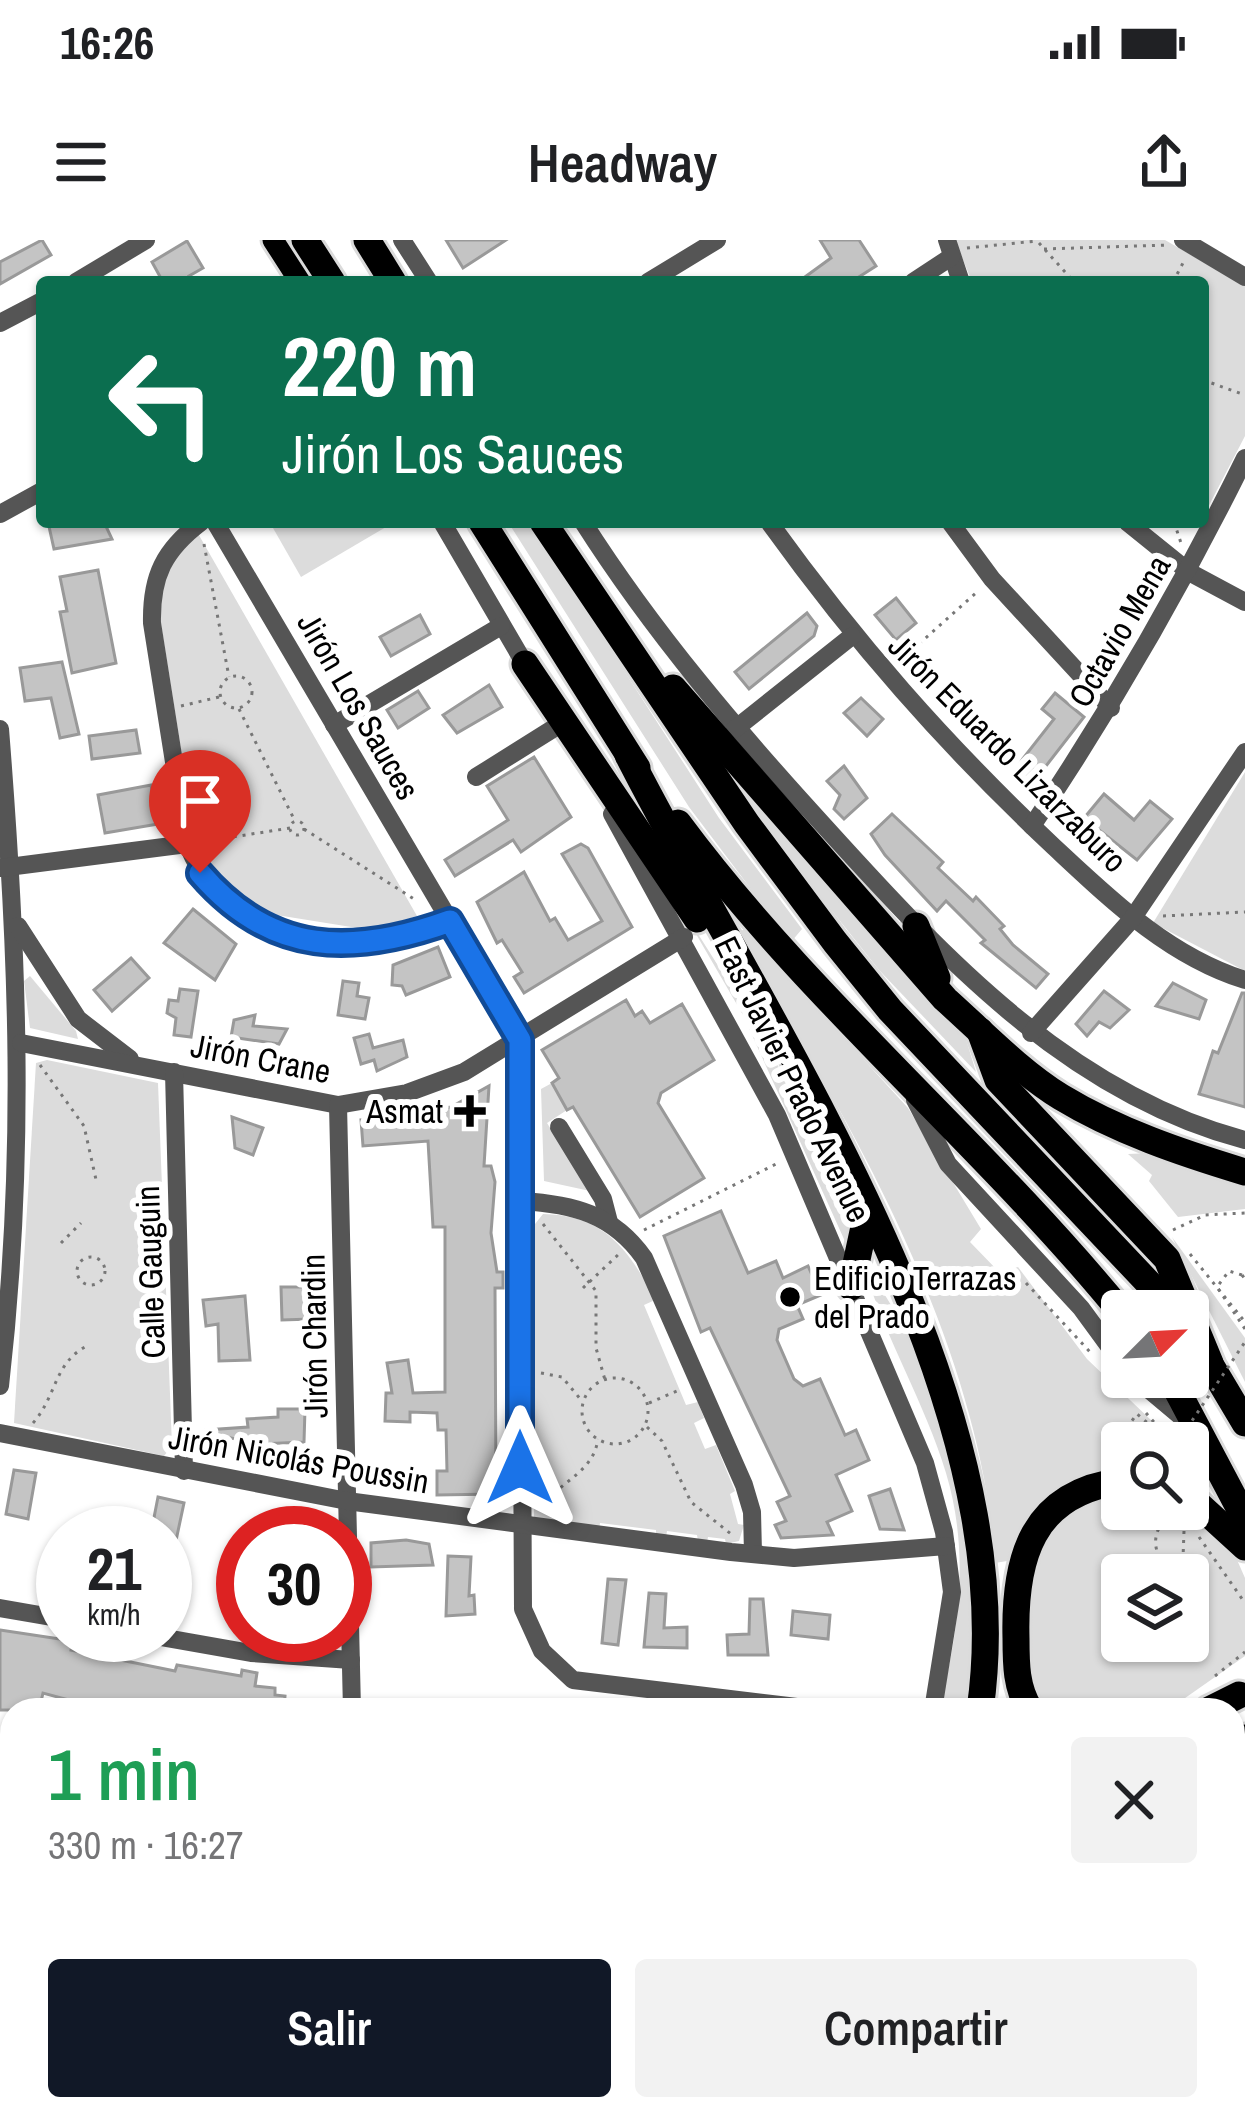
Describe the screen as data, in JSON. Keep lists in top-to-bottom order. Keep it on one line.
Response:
{"streets":{"highway":["East Javier Prado Avenue"],"street":["Octavio Mena","Jirón Los Sauces","Jirón Eduardo Lizarzaburo","Jirón Crane","Calle Gauguin","Jirón Chardin","Jirón Nicolás Poussin"]},"crossings":[["Octavio Mena","Jirón Eduardo Lizarzaburo"],["Jirón Los Sauces","Jirón Crane"],["Jirón Crane","East Javier Prado Avenue"],["Jirón Crane","Calle Gauguin"],["Jirón Crane","Jirón Chardin"],["East Javier Prado Avenue","Jirón Nicolás Poussin"],["Calle Gauguin","Jirón Nicolás Poussin"],["Jirón Chardin","Jirón Nicolás Poussin"]],"places":{"health":["Asmat"],"other":["Edificio Terrazas del Prado"]},"north":"top right","page":{"status":"16:26","header":"Headway","turn":["220 m","Jirón Los Sauces"],"speed":"21 km/h","limit":"30","heading":["1 min","330 m · 16:27"],"buttons":["Salir","Compartir"]}}
